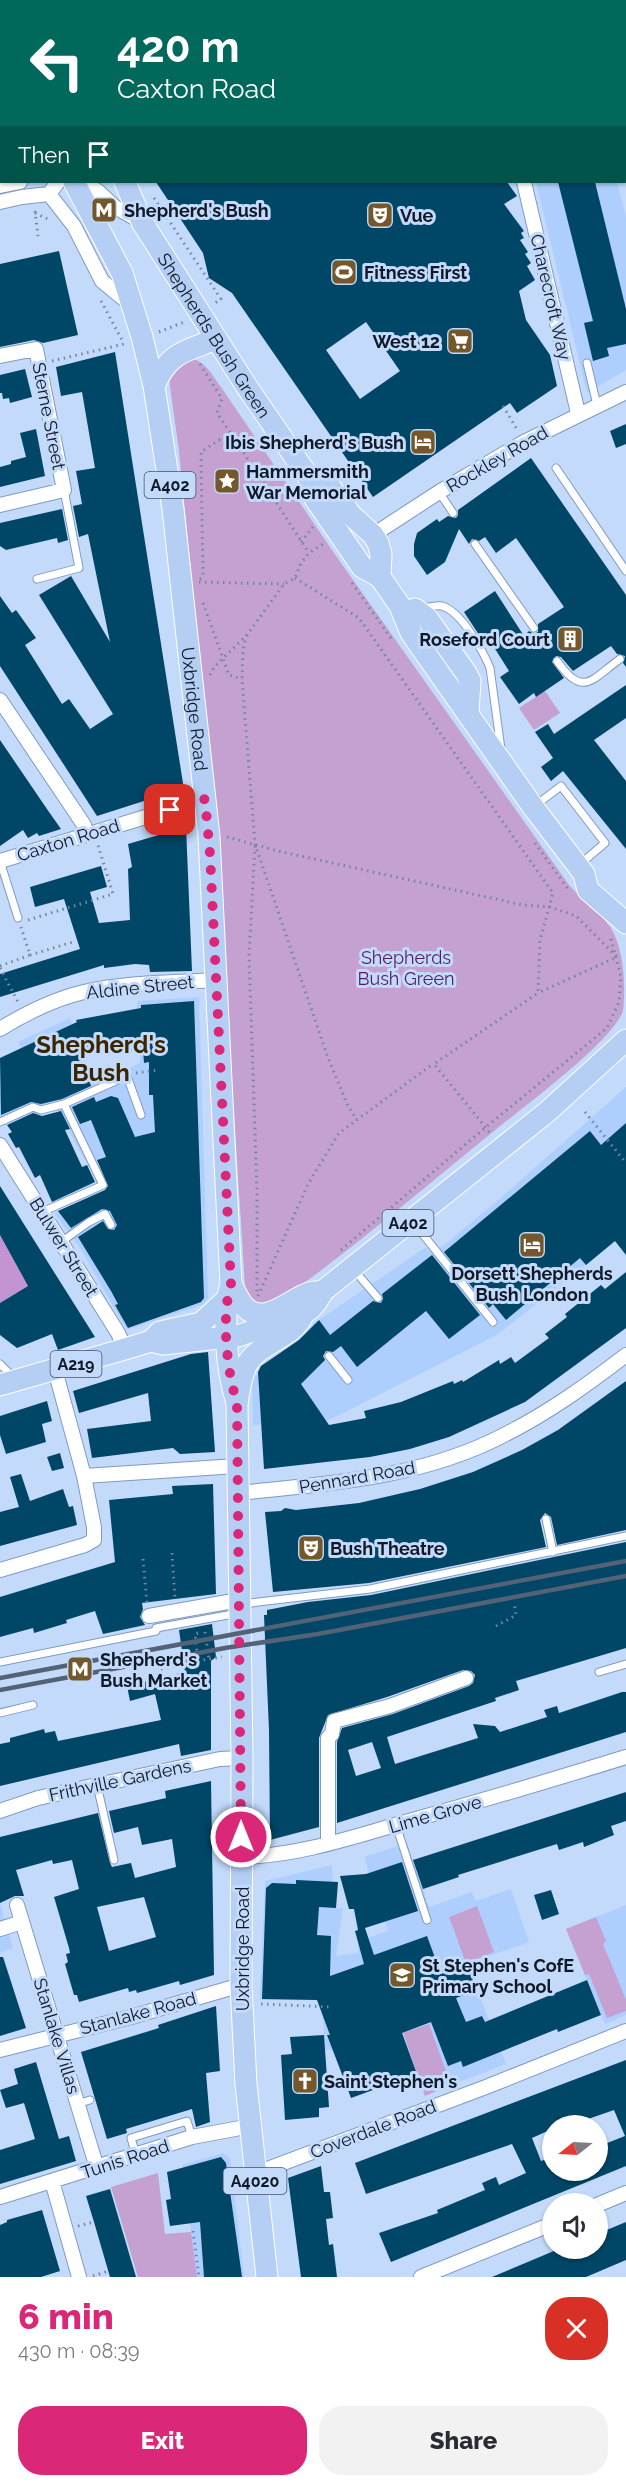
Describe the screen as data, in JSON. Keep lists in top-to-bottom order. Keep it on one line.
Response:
{"streets":{"main road":["Shepherds Bush Green","A402","Uxbridge Road","A219","A4020"],"street":["Charecroft Way","Sterne Street","Rockley Road","Caxton Road","Aldine Street","Bulwer Street","Pennard Road","Frithville Gardens","Lime Grove","Stanlake Road","Stanlake Villas","Coverdale Road","Tunis Road"]},"crossings":[["Charecroft Way","Rockley Road"],["Shepherds Bush Green","Rockley Road"],["A402","Uxbridge Road"],["A402","A219"],["Uxbridge Road","Caxton Road"],["Uxbridge Road","Aldine Street"],["Uxbridge Road","A219"],["Uxbridge Road","Pennard Road"],["Uxbridge Road","Frithville Gardens"],["Uxbridge Road","Lime Grove"],["Uxbridge Road","Stanlake Road"],["Uxbridge Road","Coverdale Road"],["Uxbridge Road","Tunis Road"],["Bulwer Street","A219"],["Stanlake Road","Stanlake Villas"],["Stanlake Villas","Tunis Road"]],"districts":["Shepherd's Bush"],"parks":["Shepherds Bush Green"],"places":{"metro station":["Shepherd's Bush","Shepherd's Bush Market"],"theatre":["Vue","Bush Theatre"],"sports":["Fitness First"],"supermarket":["West 12"],"hotel":["Ibis Shepherd's Bush","Dorsett Shepherds Bush London"],"place":["Hammersmith War Memorial"],"building":["Roseford Court"],"school or university":["St Stephen's CofE Primary School"],"church":["Saint Stephen's"]},"north":"left","page":{"turn":["420 m","Caxton Road"],"then":"Then","heading":["6 min","430 m · 08:39"],"buttons":["Exit","Share"]}}
